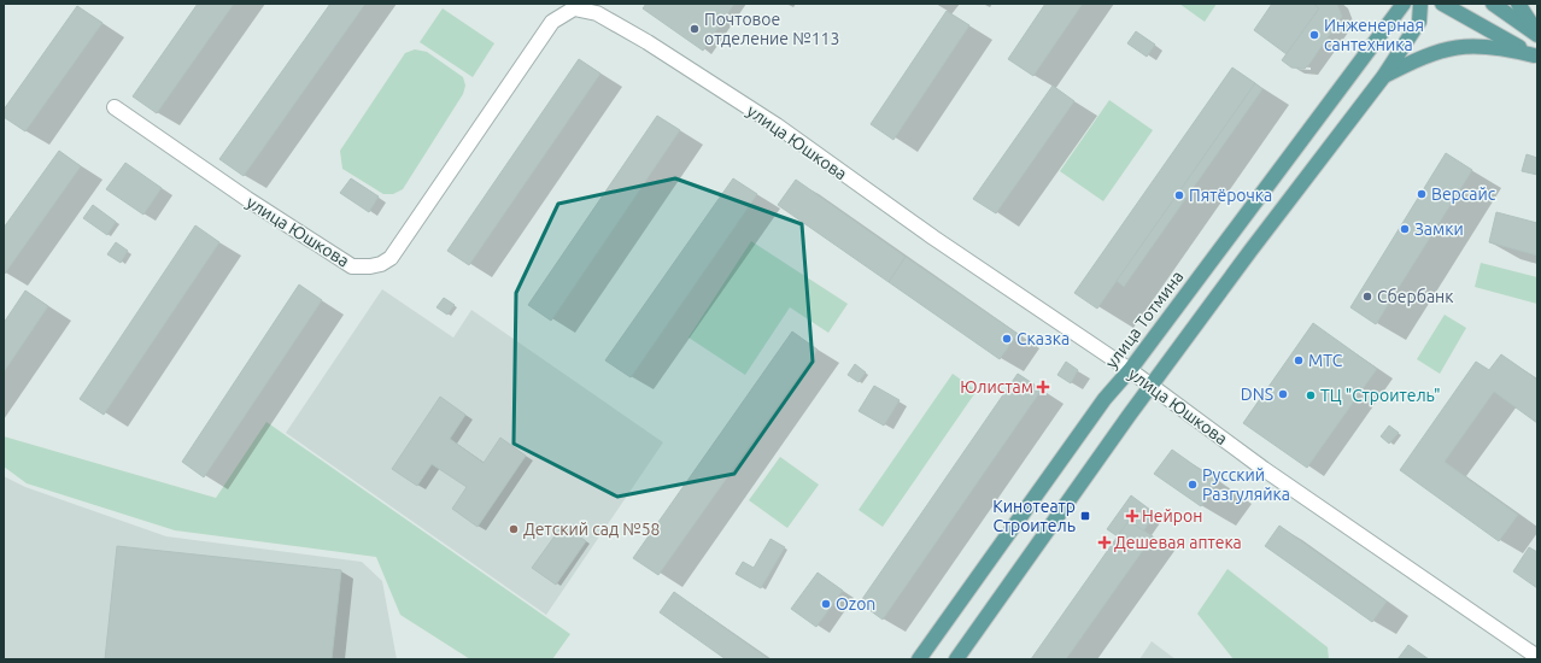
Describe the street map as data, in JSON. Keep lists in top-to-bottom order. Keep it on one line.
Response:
{"streets":{"main road":["улица Тотмина"],"street":["улица Юшкова"]},"crossings":[["улица Юшкова","улица Тотмина"]],"places":{"other":["Почтовое отделение №113","Инженерная сантехника","Версайс","Пятёрочка","Замки","Сбербанк","Сказка","МТС","DNS","ТЦ \"Строитель\"","Русский Разгуляйка","Детский сад №58","Ozon"],"health":["Юлистам","Нейрон","Дешевая аптека"],"transit":["Кинотеатр Строитель"]}}
